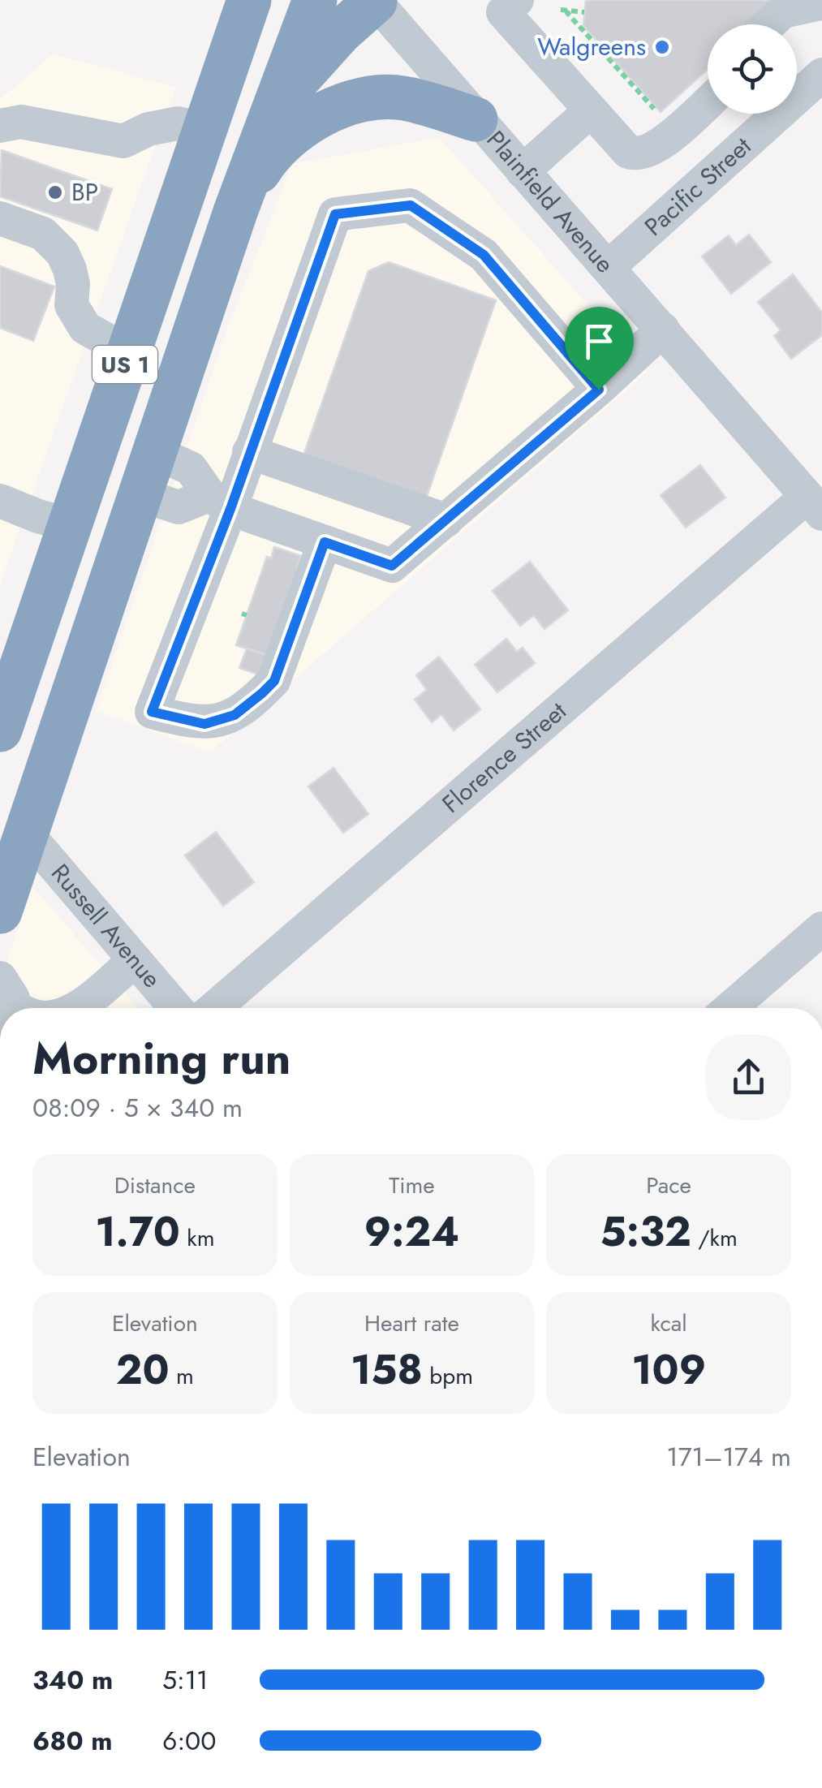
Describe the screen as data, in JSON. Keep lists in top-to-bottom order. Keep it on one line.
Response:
{"streets":{"highway":["US 1"],"street":["Pacific Street","Plainfield Avenue","Florence Street","Russell Avenue"]},"crossings":[["Pacific Street","Plainfield Avenue"],["Plainfield Avenue","Florence Street"],["US 1","Russell Avenue"]],"places":["Walgreens","BP"],"page":{"heading":["Morning run","08:09 · 5 × 340 m"],"stats":[["Distance","1.70 km"],["Time","9:24"],["Pace","5:32 /km"],["Elevation","20 m"],["Heart rate","158 bpm"],["kcal","109"]],"chart":["Elevation","171–174 m"],"list":[{"name":"340 m","note":"5:11"},{"name":"680 m","note":"6:00"}]}}
